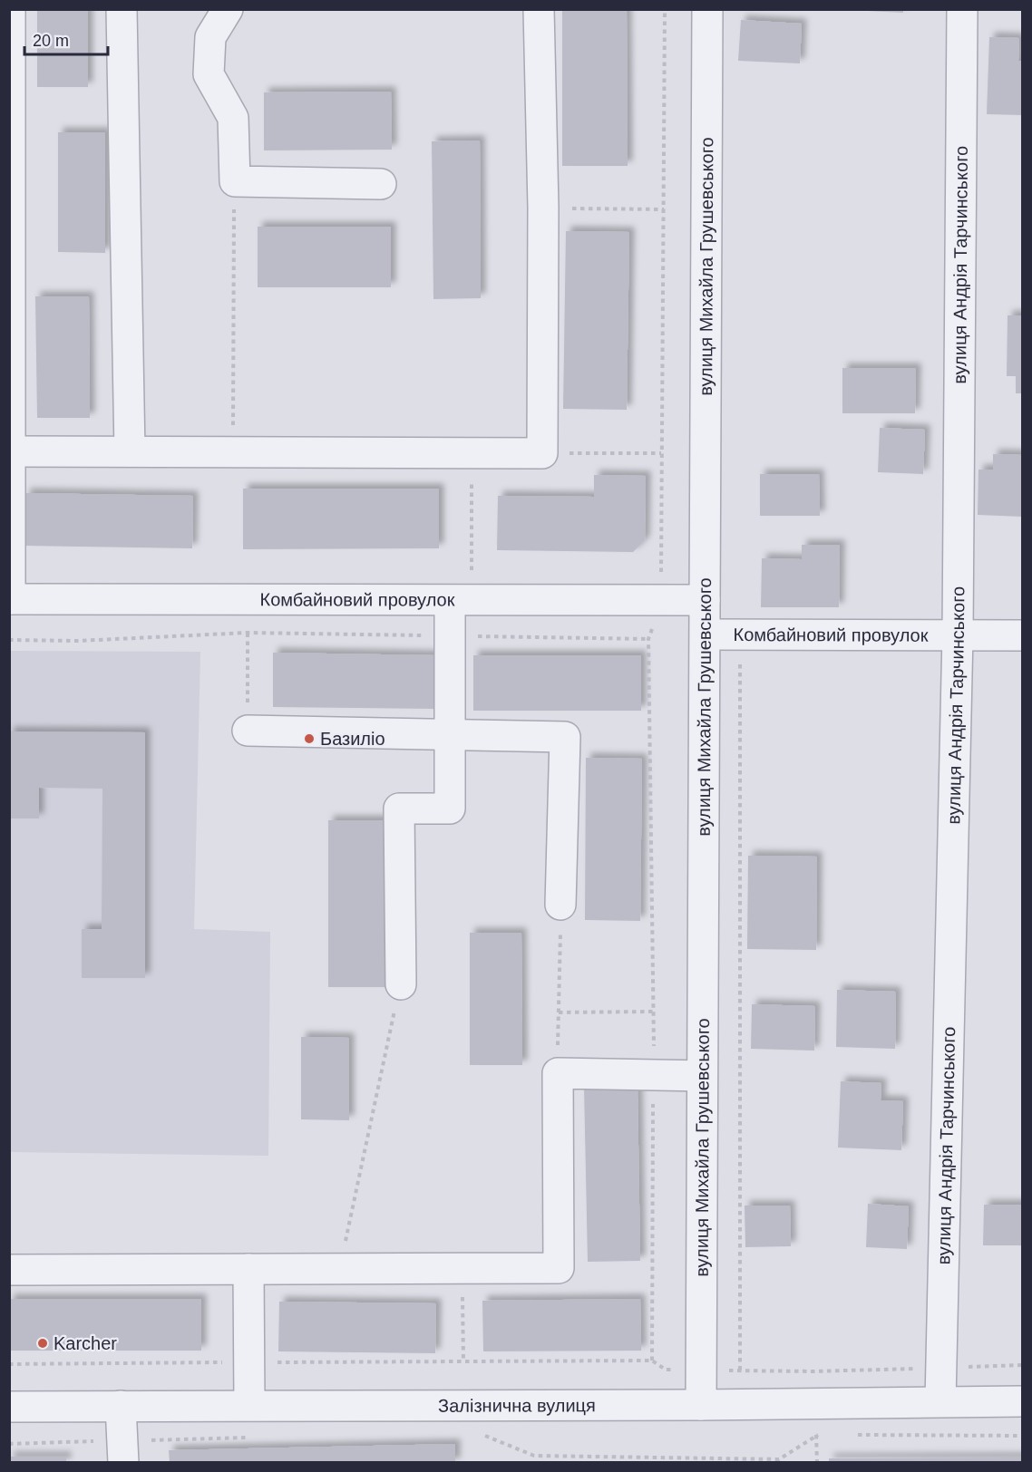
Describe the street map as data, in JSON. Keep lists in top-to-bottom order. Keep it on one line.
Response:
{"streets":{"street":["вулиця Андрія Тарчинського","вулиця Михайла Грушевського","Комбайновий провулок","Залізнична вулиця"]},"crossings":[["вулиця Андрія Тарчинського","Комбайновий провулок"],["вулиця Андрія Тарчинського","Залізнична вулиця"],["вулиця Михайла Грушевського","Комбайновий провулок"],["вулиця Михайла Грушевського","Залізнична вулиця"]],"places":["Базиліо","Karcher"],"scale_bar":"20 m"}
